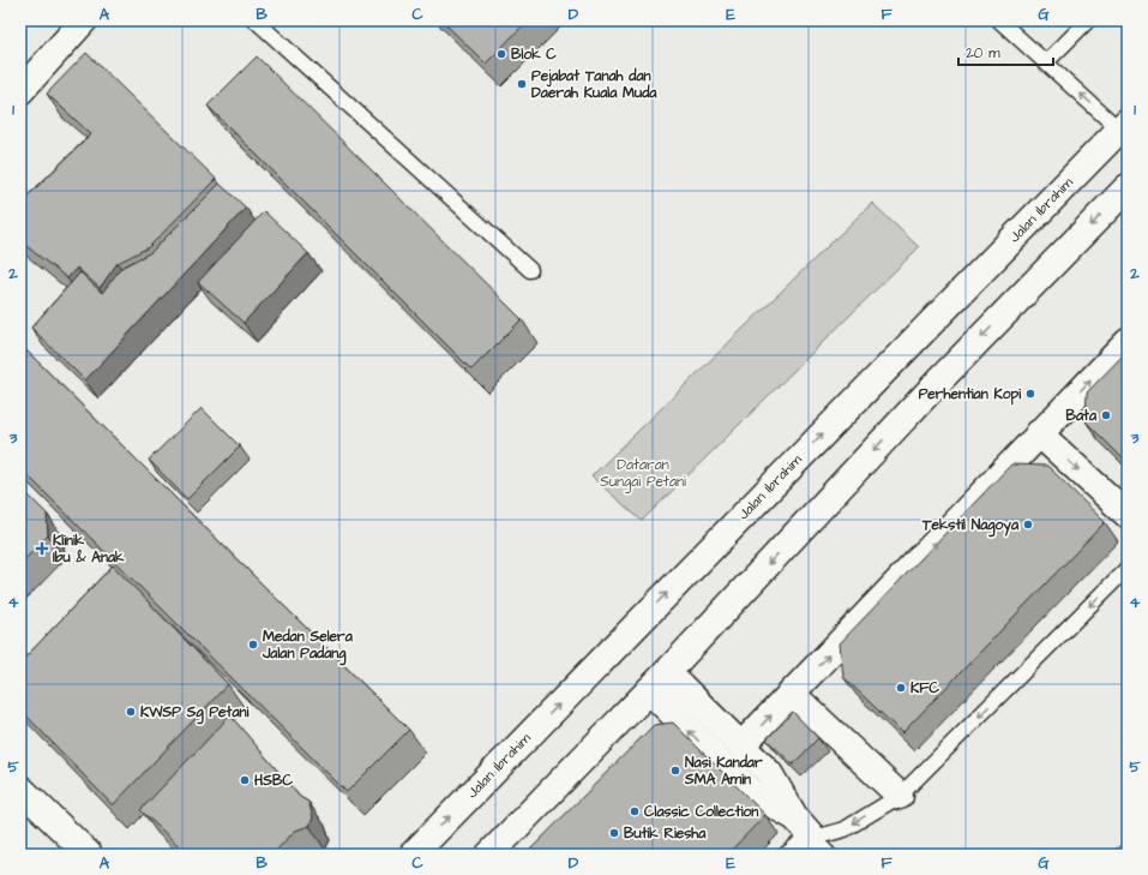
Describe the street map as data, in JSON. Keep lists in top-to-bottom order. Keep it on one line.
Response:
{"streets":{"main road":["Jalan Ibrahim"]},"parks":["Dataran Sungai Petani"],"places":{"other":["Blok C","Pejabat Tanah dan Daerah Kuala Muda","Perhentian Kopi","Bata","Tekstil Nagoya","Medan Selera Jalan Padang","KFC","KWSP Sg Petani","Nasi Kandar SMA Amin","HSBC","Classic Collection","Butik Riesha"],"health":["Klinik Ibu & Anak"]},"scale_bar":"20 m","grid":{"columns":["A","B","C","D","E","F","G"],"rows":["1","2","3","4","5"]}}
